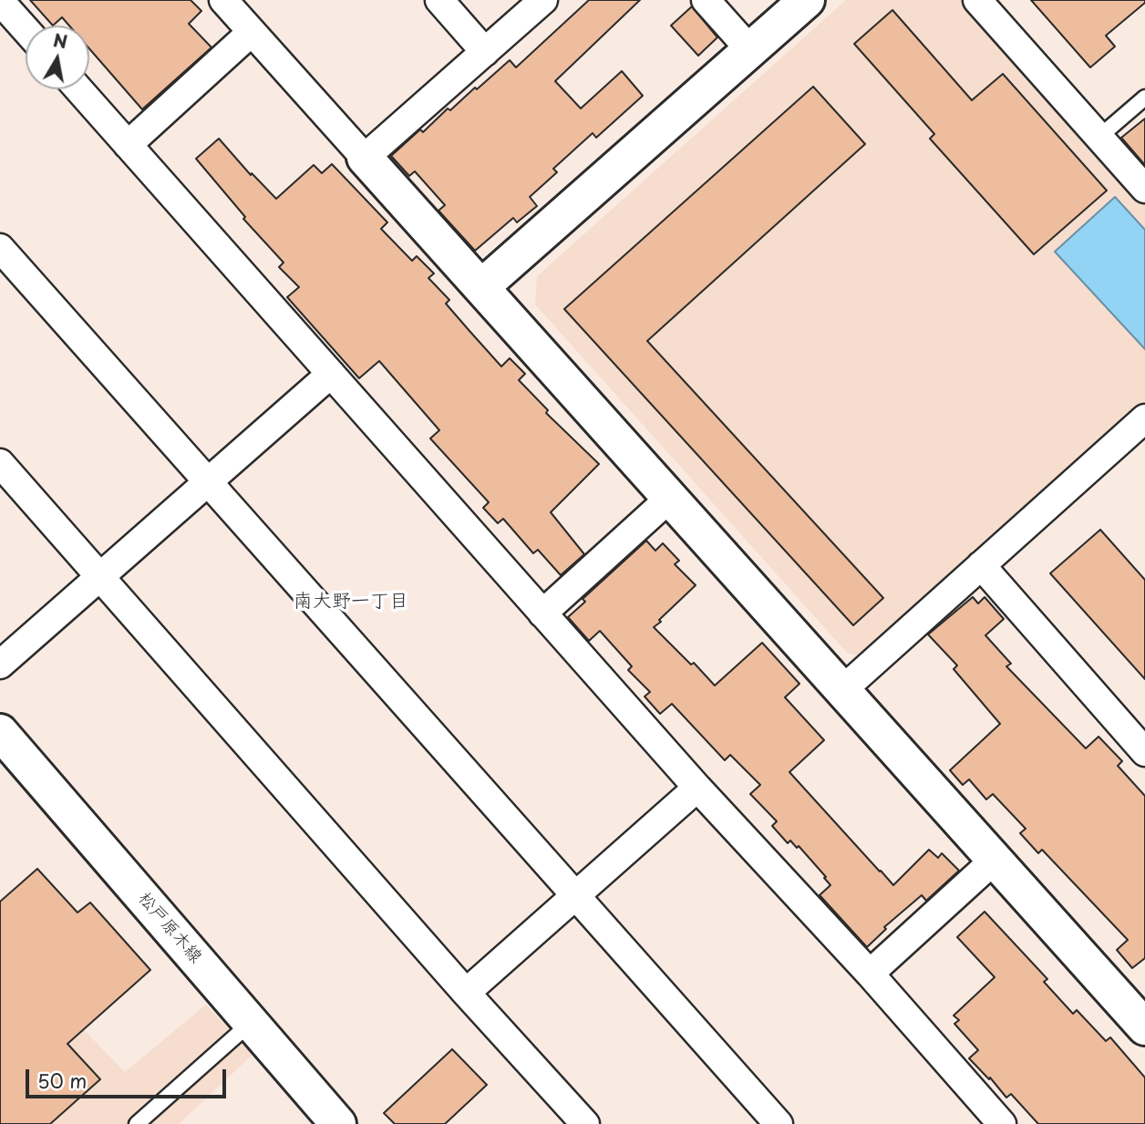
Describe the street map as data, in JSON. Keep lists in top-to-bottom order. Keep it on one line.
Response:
{"streets":{"street":["松戸原木線"]},"districts":["南大野一丁目"],"scale_bar":"50 m","north":"top"}
